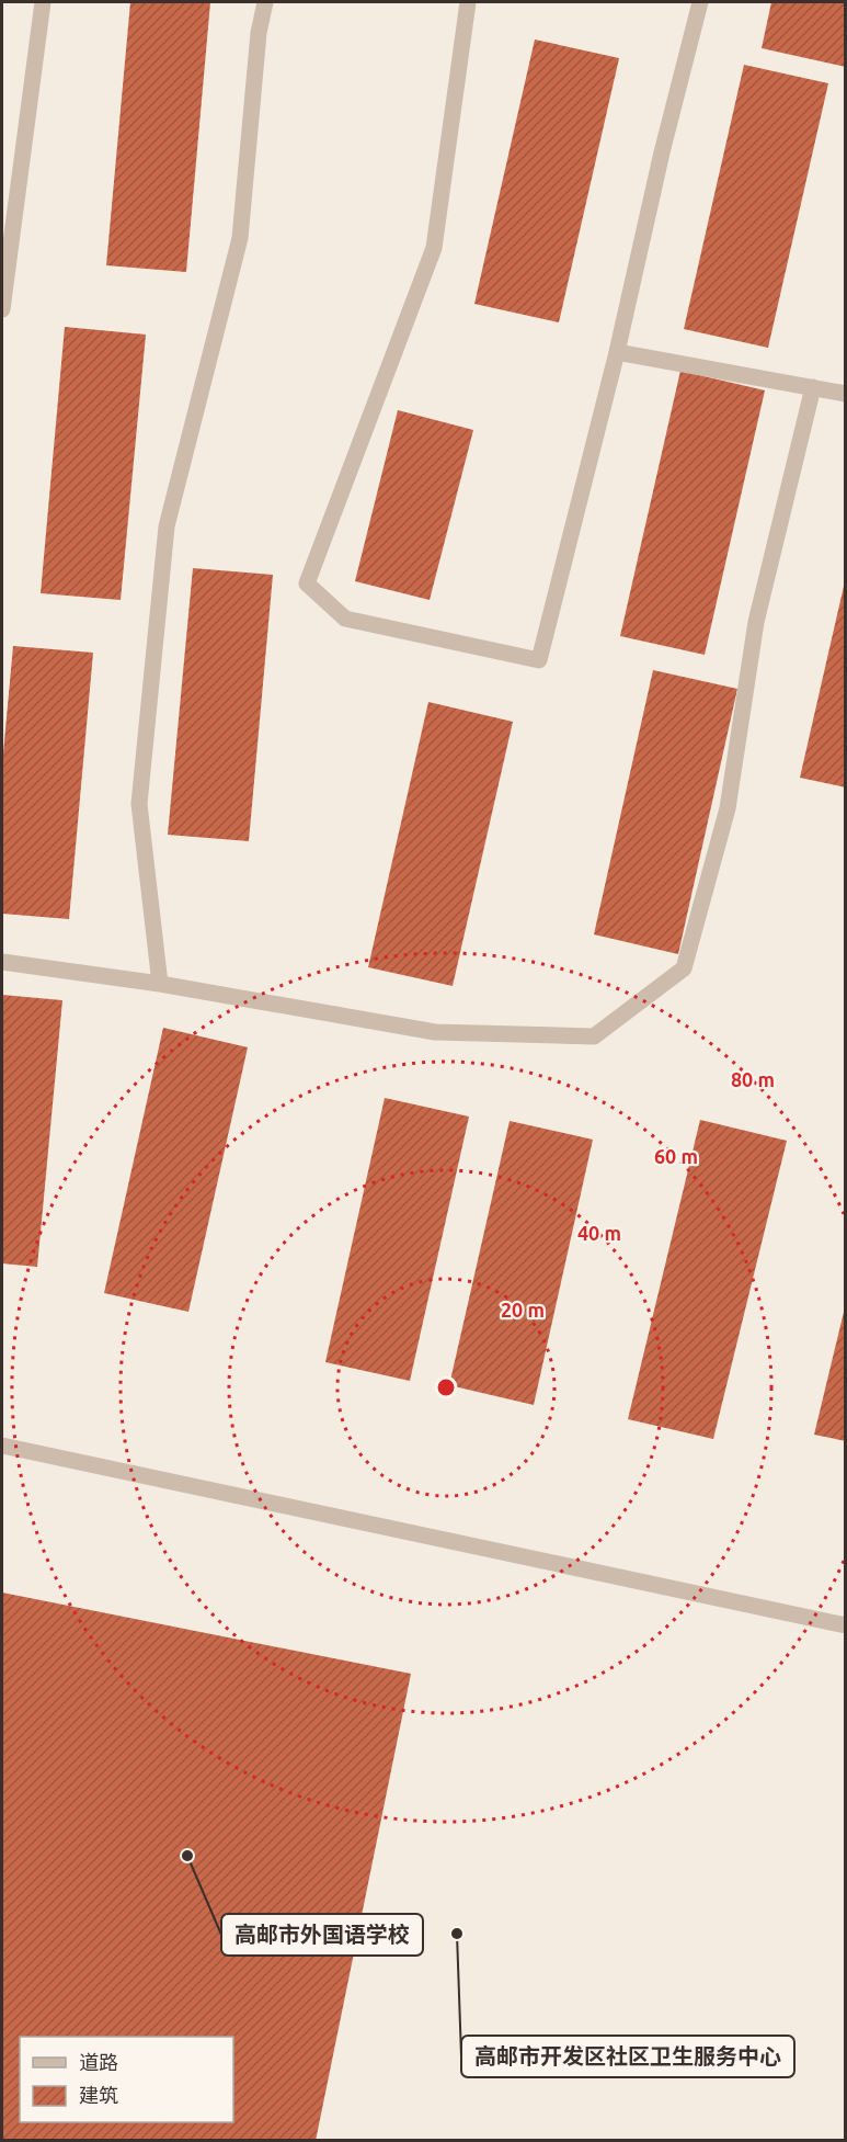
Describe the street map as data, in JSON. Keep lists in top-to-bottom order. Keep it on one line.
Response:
{"places":["高邮市外国语学校","高邮市开发区社区卫生服务中心"],"legend":["道路","建筑"],"rings":["80 m","60 m","40 m","20 m"]}
